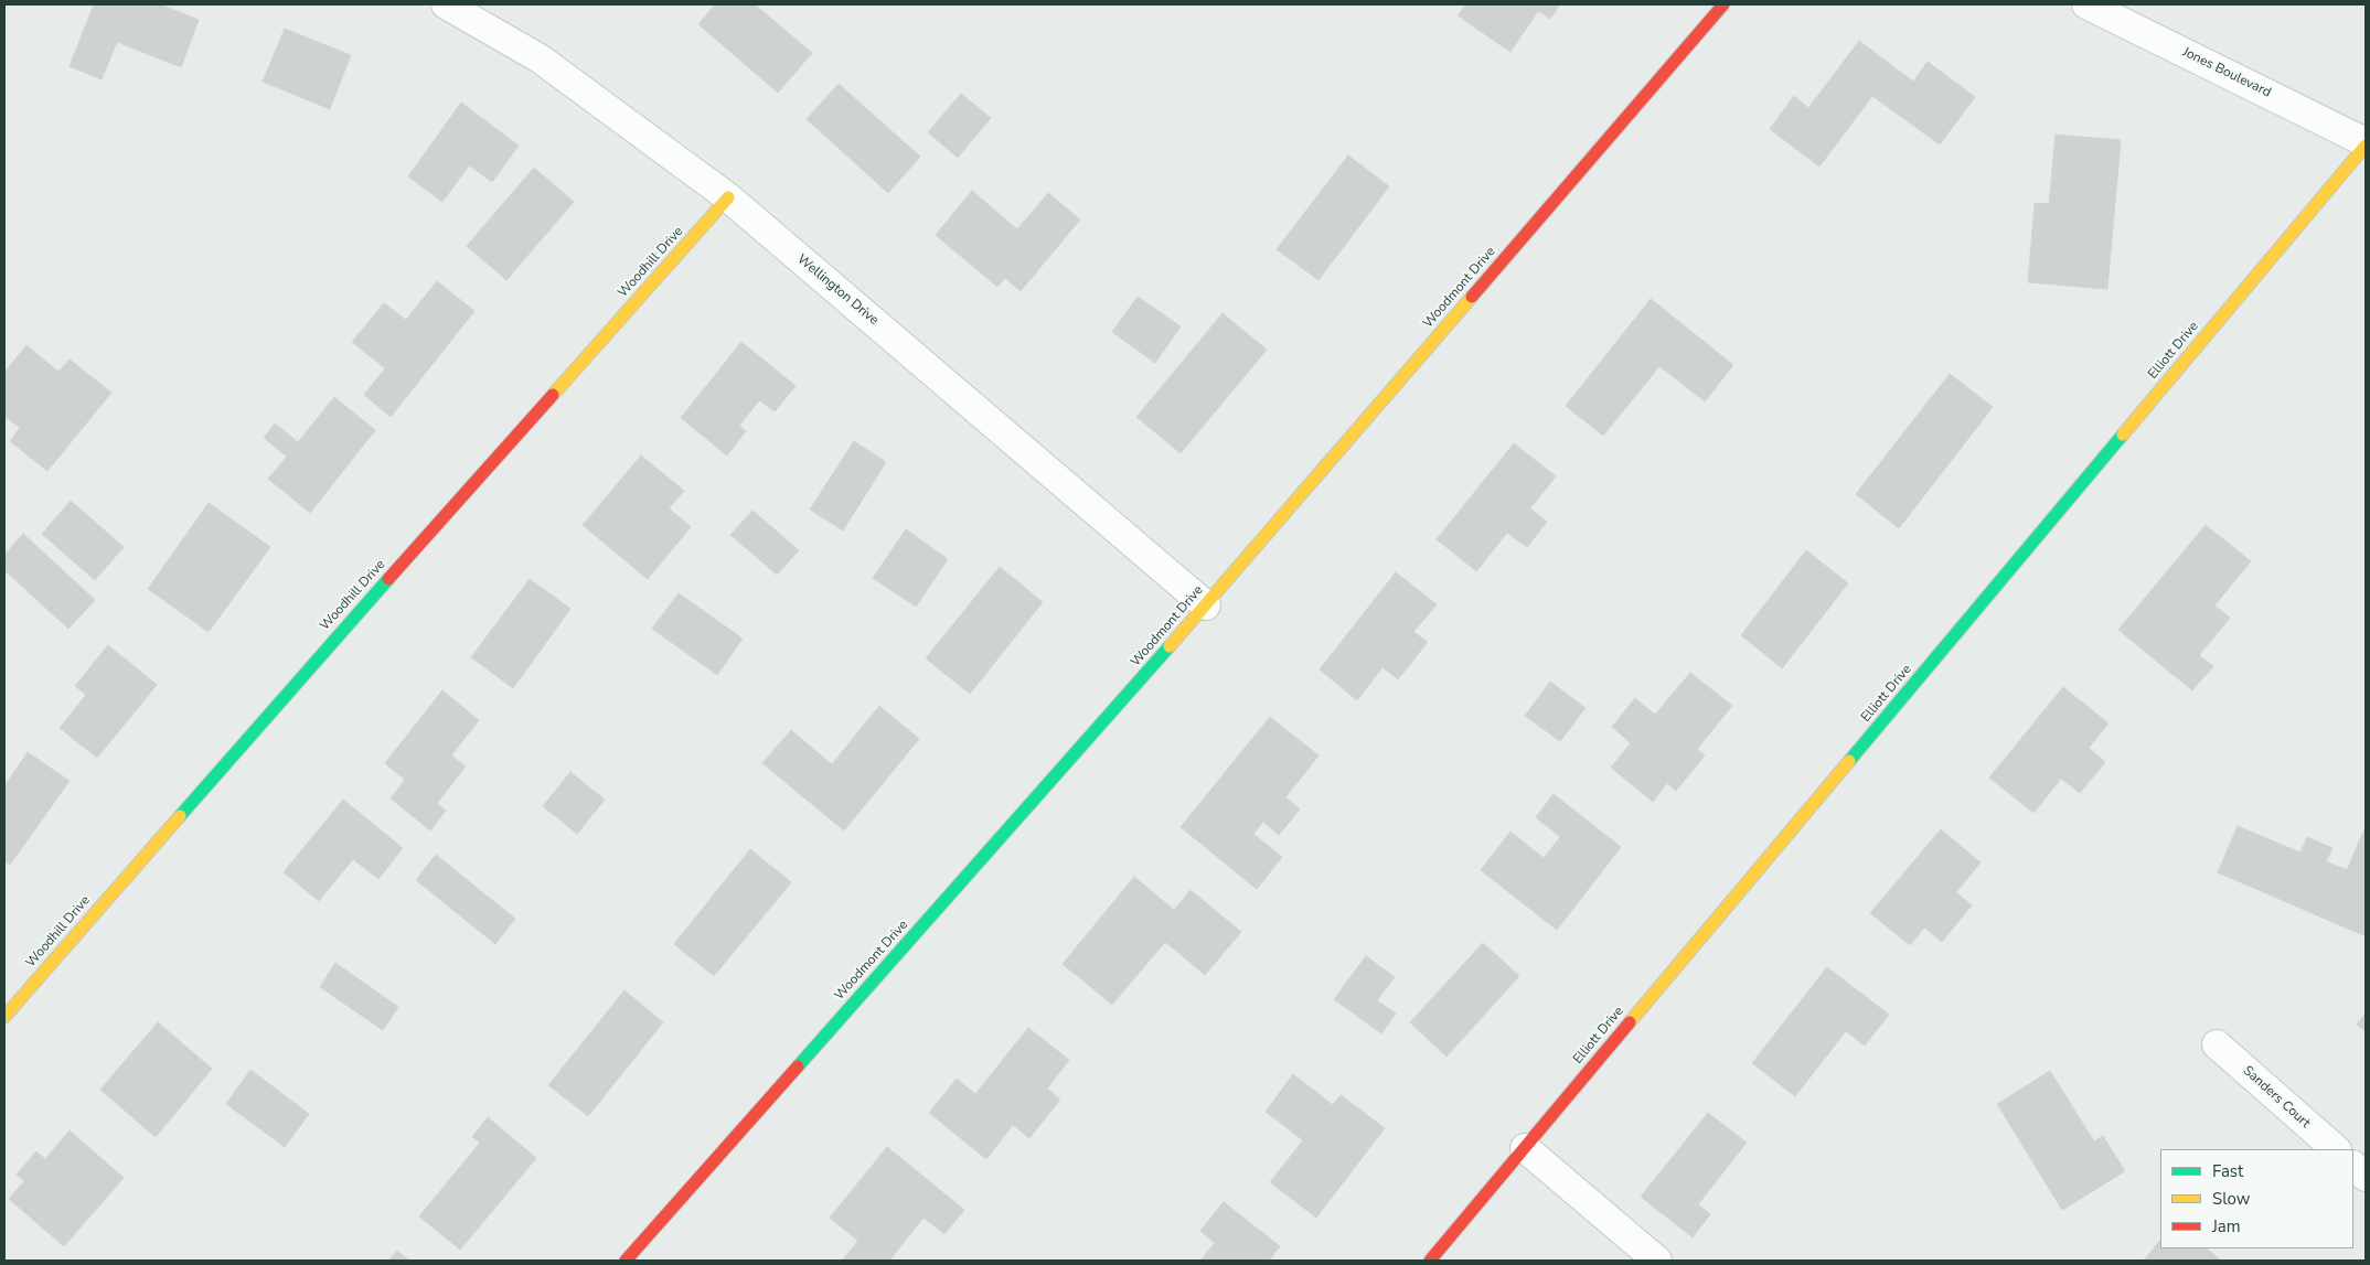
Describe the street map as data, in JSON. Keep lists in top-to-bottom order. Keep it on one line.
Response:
{"streets":{"street":["Jones Boulevard","Woodhill Drive","Woodmont Drive","Wellington Drive","Elliott Drive","Sanders Court"]},"crossings":[["Jones Boulevard","Elliott Drive"],["Woodhill Drive","Wellington Drive"],["Woodmont Drive","Wellington Drive"]],"legend":["Fast","Slow","Jam"]}
